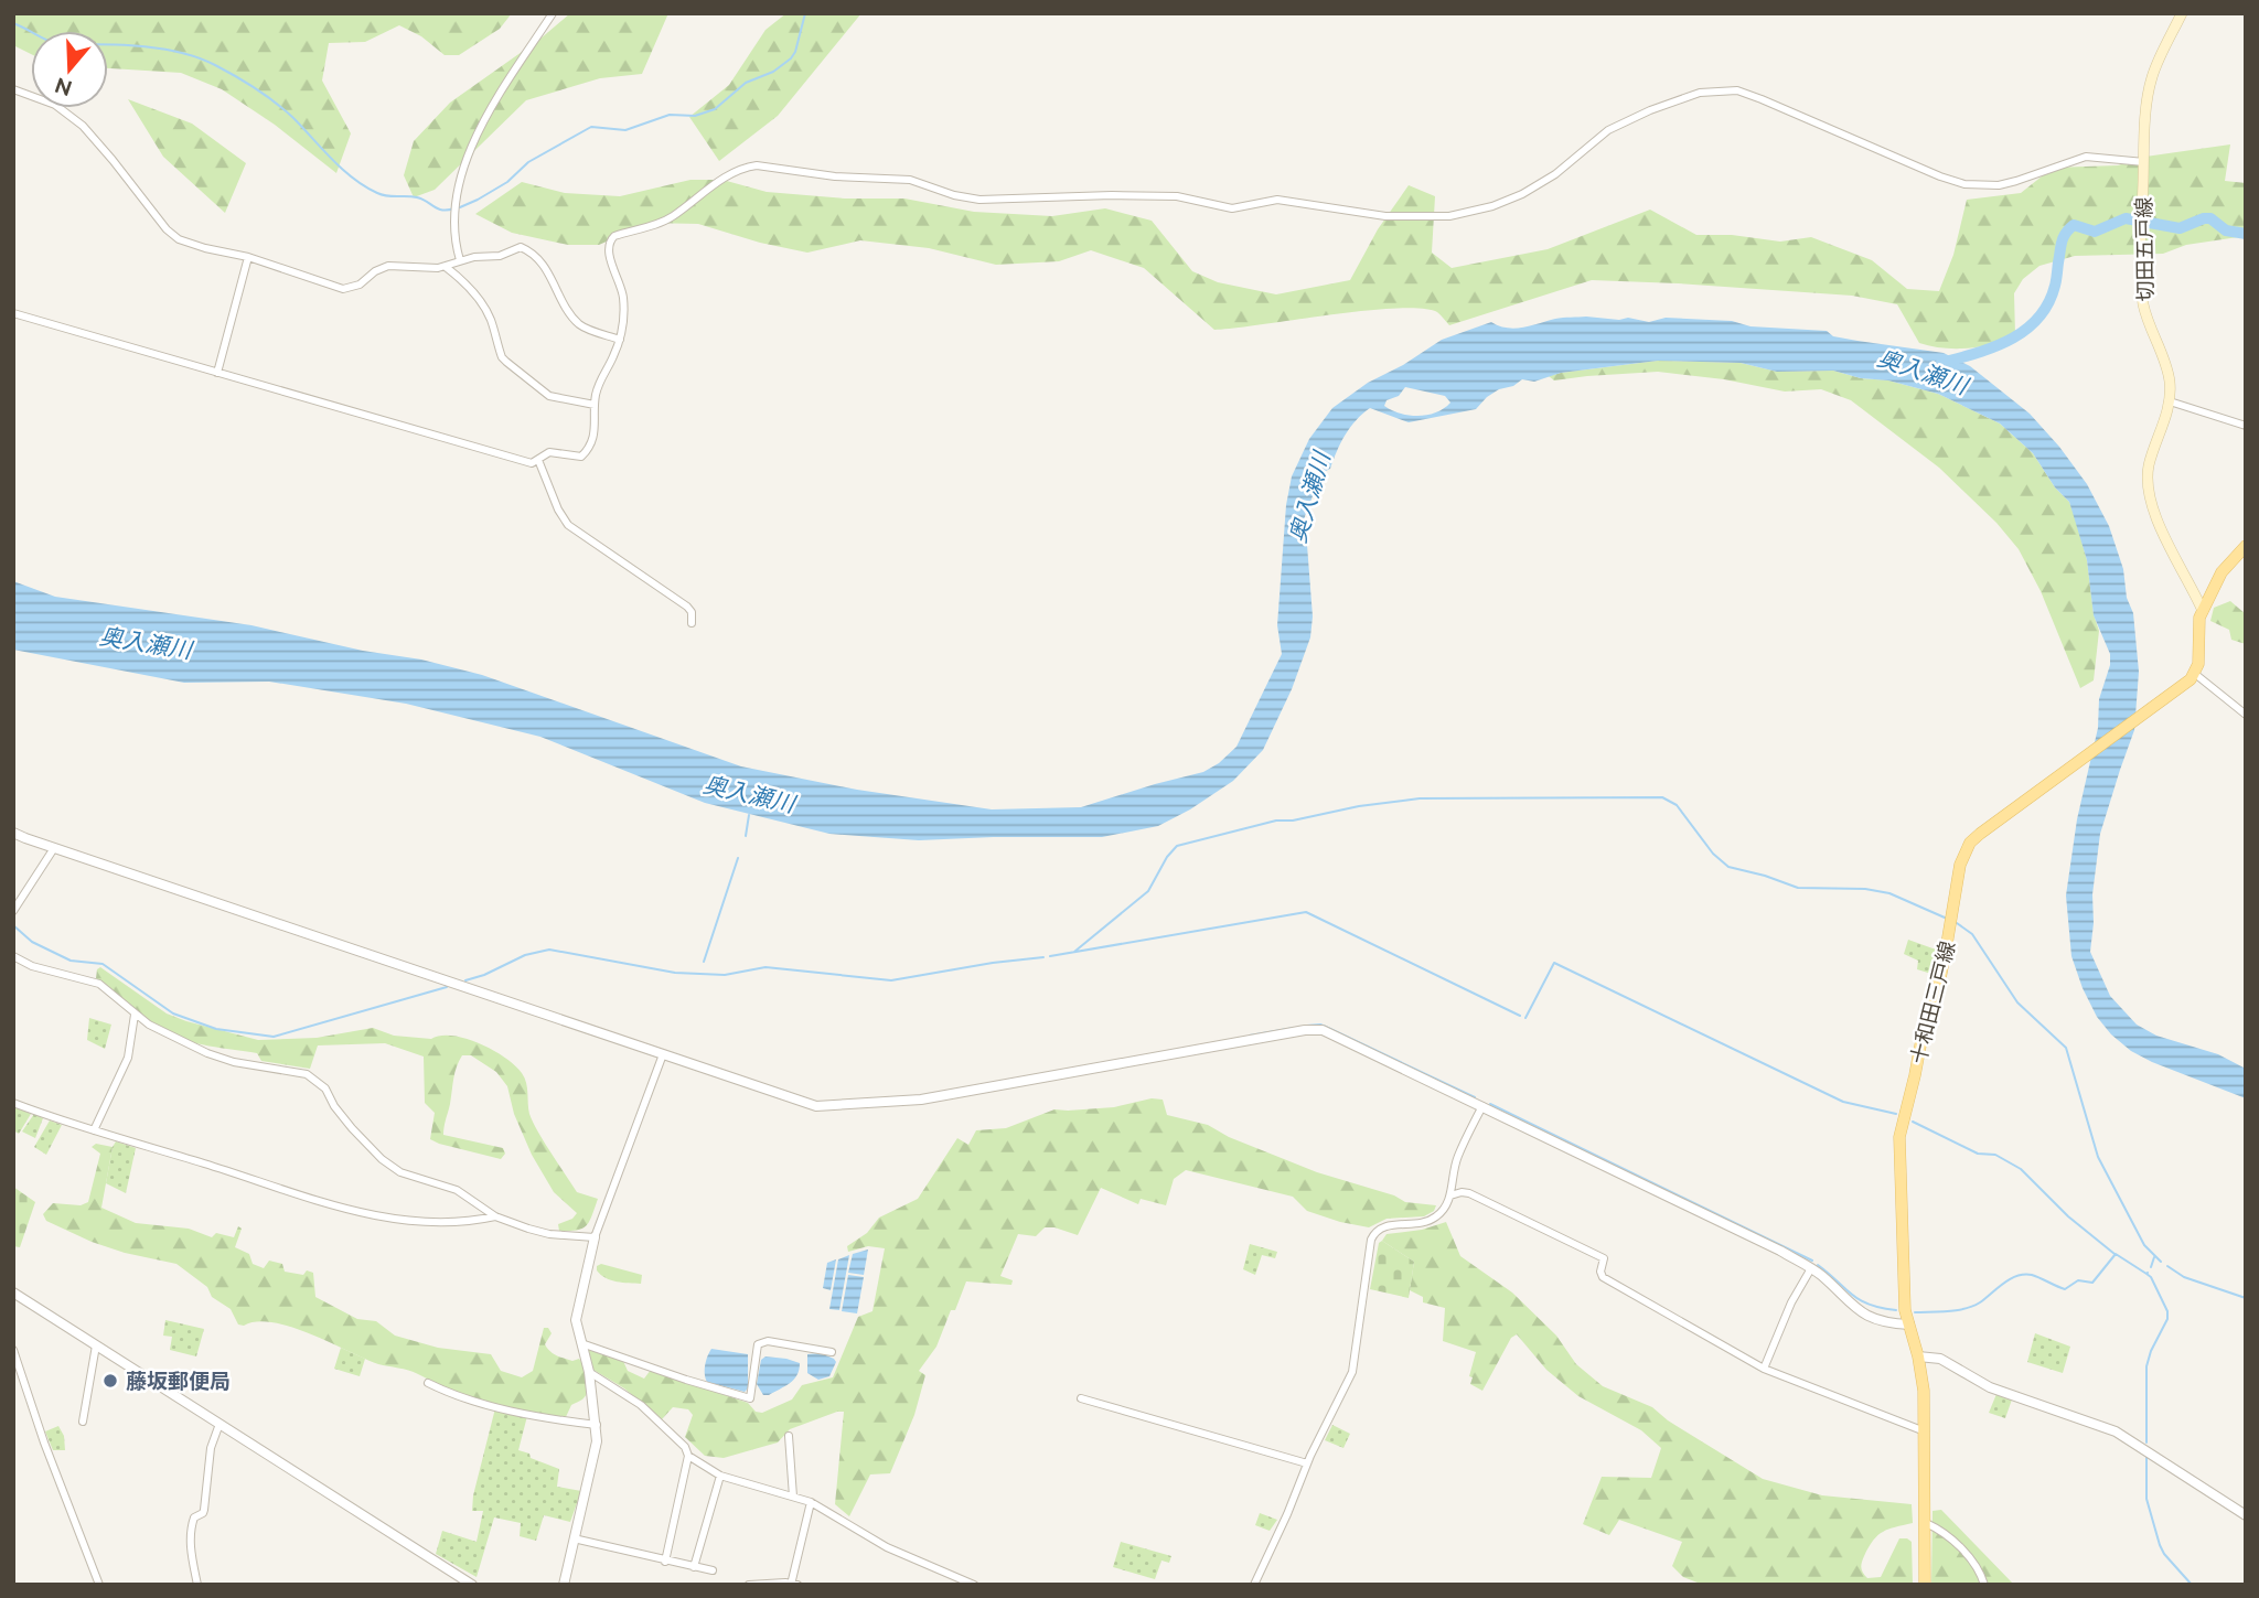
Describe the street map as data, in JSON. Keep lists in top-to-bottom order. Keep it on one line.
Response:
{"streets":{"main road":["切田五戸線","十和田三戸線"]},"water":["奥入瀬川"],"places":["藤坂郵便局"],"north":"bottom"}
